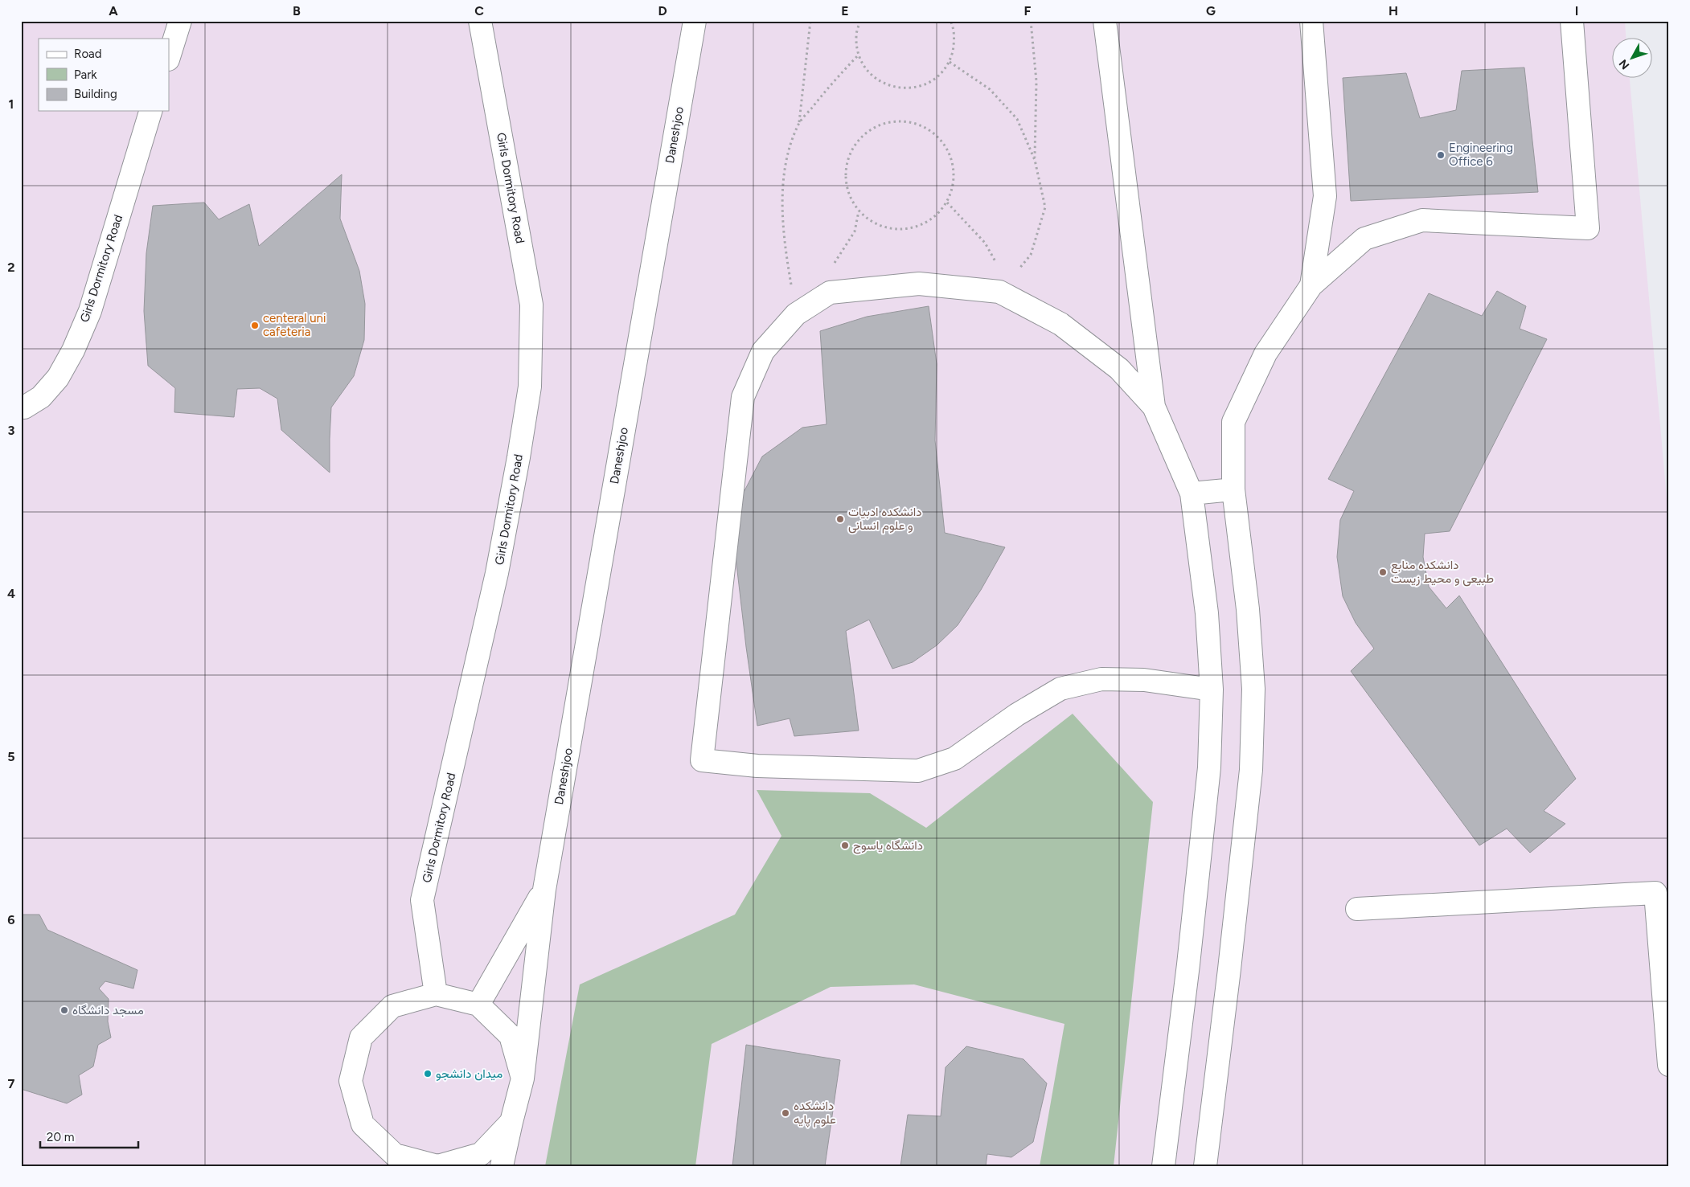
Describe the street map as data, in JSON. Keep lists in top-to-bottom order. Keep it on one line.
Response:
{"streets":{"street":["Daneshjoo","Girls Dormitory Road"]},"places":["Engineering Office 6","centeral uni cafeteria","دانشکده ادبیات و علوم انسانی","دانشکده منابع طبیعی و محیط زیست","دانشگاه یاسوج","مسجد دانشگاه","میدان دانشجو","دانشکده علوم پایه"],"legend":["Road","Park","Building"],"scale_bar":"20 m","north":"bottom left","grid":{"columns":["A","B","C","D","E","F","G","H","I"],"rows":["1","2","3","4","5","6","7"]}}
